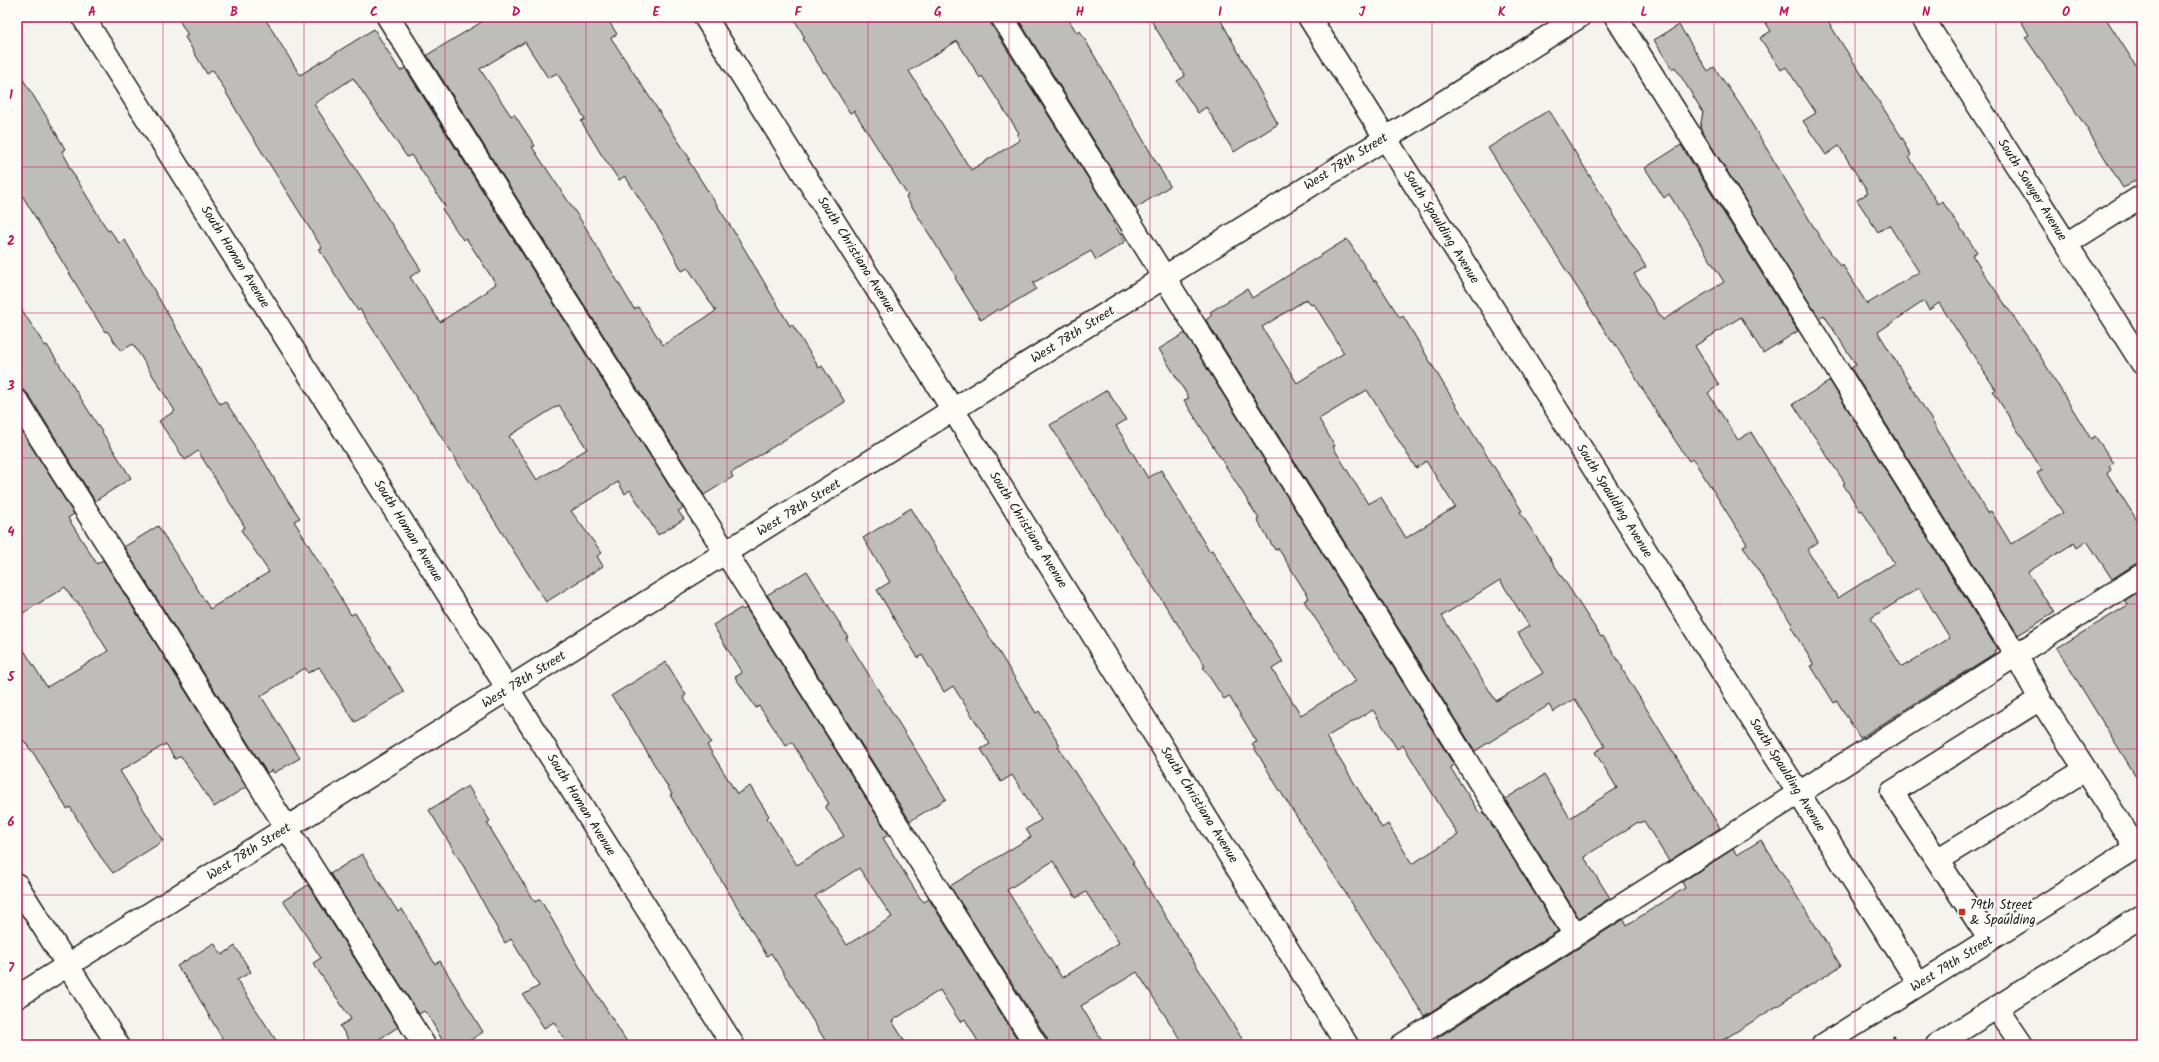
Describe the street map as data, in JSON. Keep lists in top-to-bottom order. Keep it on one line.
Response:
{"streets":{"street":["West 78th Street","South Sawyer Avenue","South Spaulding Avenue","South Christiana Avenue","South Homan Avenue","West 79th Street"]},"crossings":[["West 78th Street","South Spaulding Avenue"],["West 78th Street","South Christiana Avenue"],["West 78th Street","South Homan Avenue"],["South Spaulding Avenue","West 79th Street"]],"places":{"transit":["79th Street & Spaulding"]},"grid":{"columns":["A","B","C","D","E","F","G","H","I","J","K","L","M","N","O"],"rows":["1","2","3","4","5","6","7"]}}
